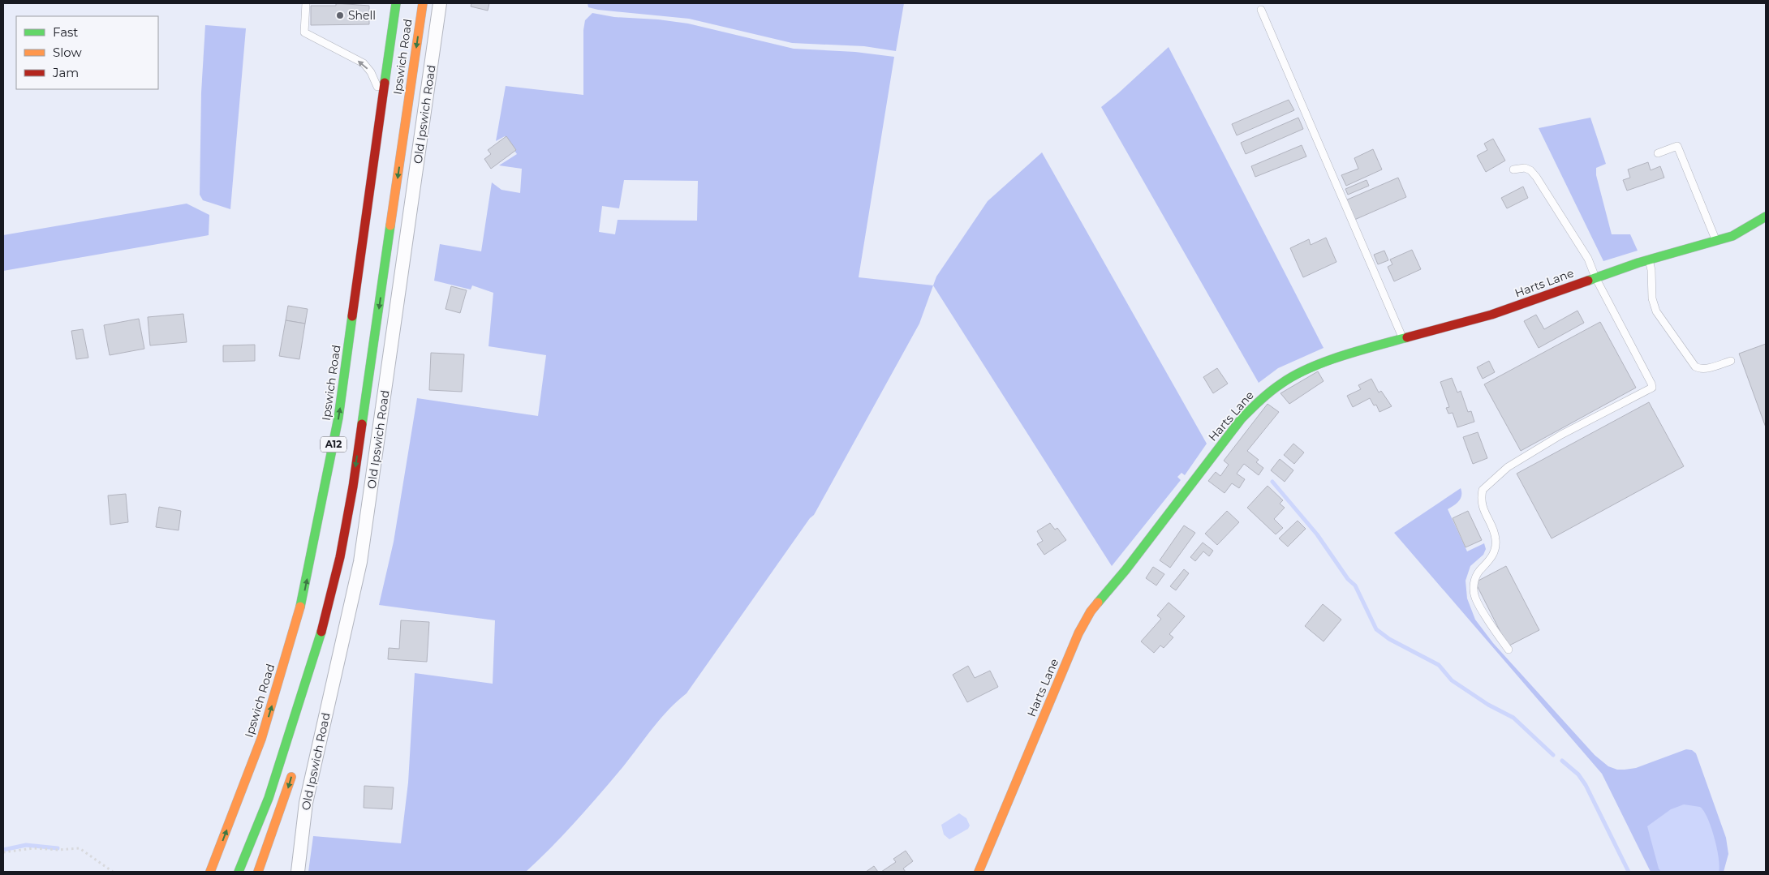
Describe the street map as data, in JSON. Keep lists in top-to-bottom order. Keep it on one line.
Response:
{"streets":{"main road":["Ipswich Road","Harts Lane","A12"],"street":["Old Ipswich Road"]},"crossings":[["Ipswich Road","A12"]],"places":["Shell"],"legend":["Fast","Slow","Jam"]}
